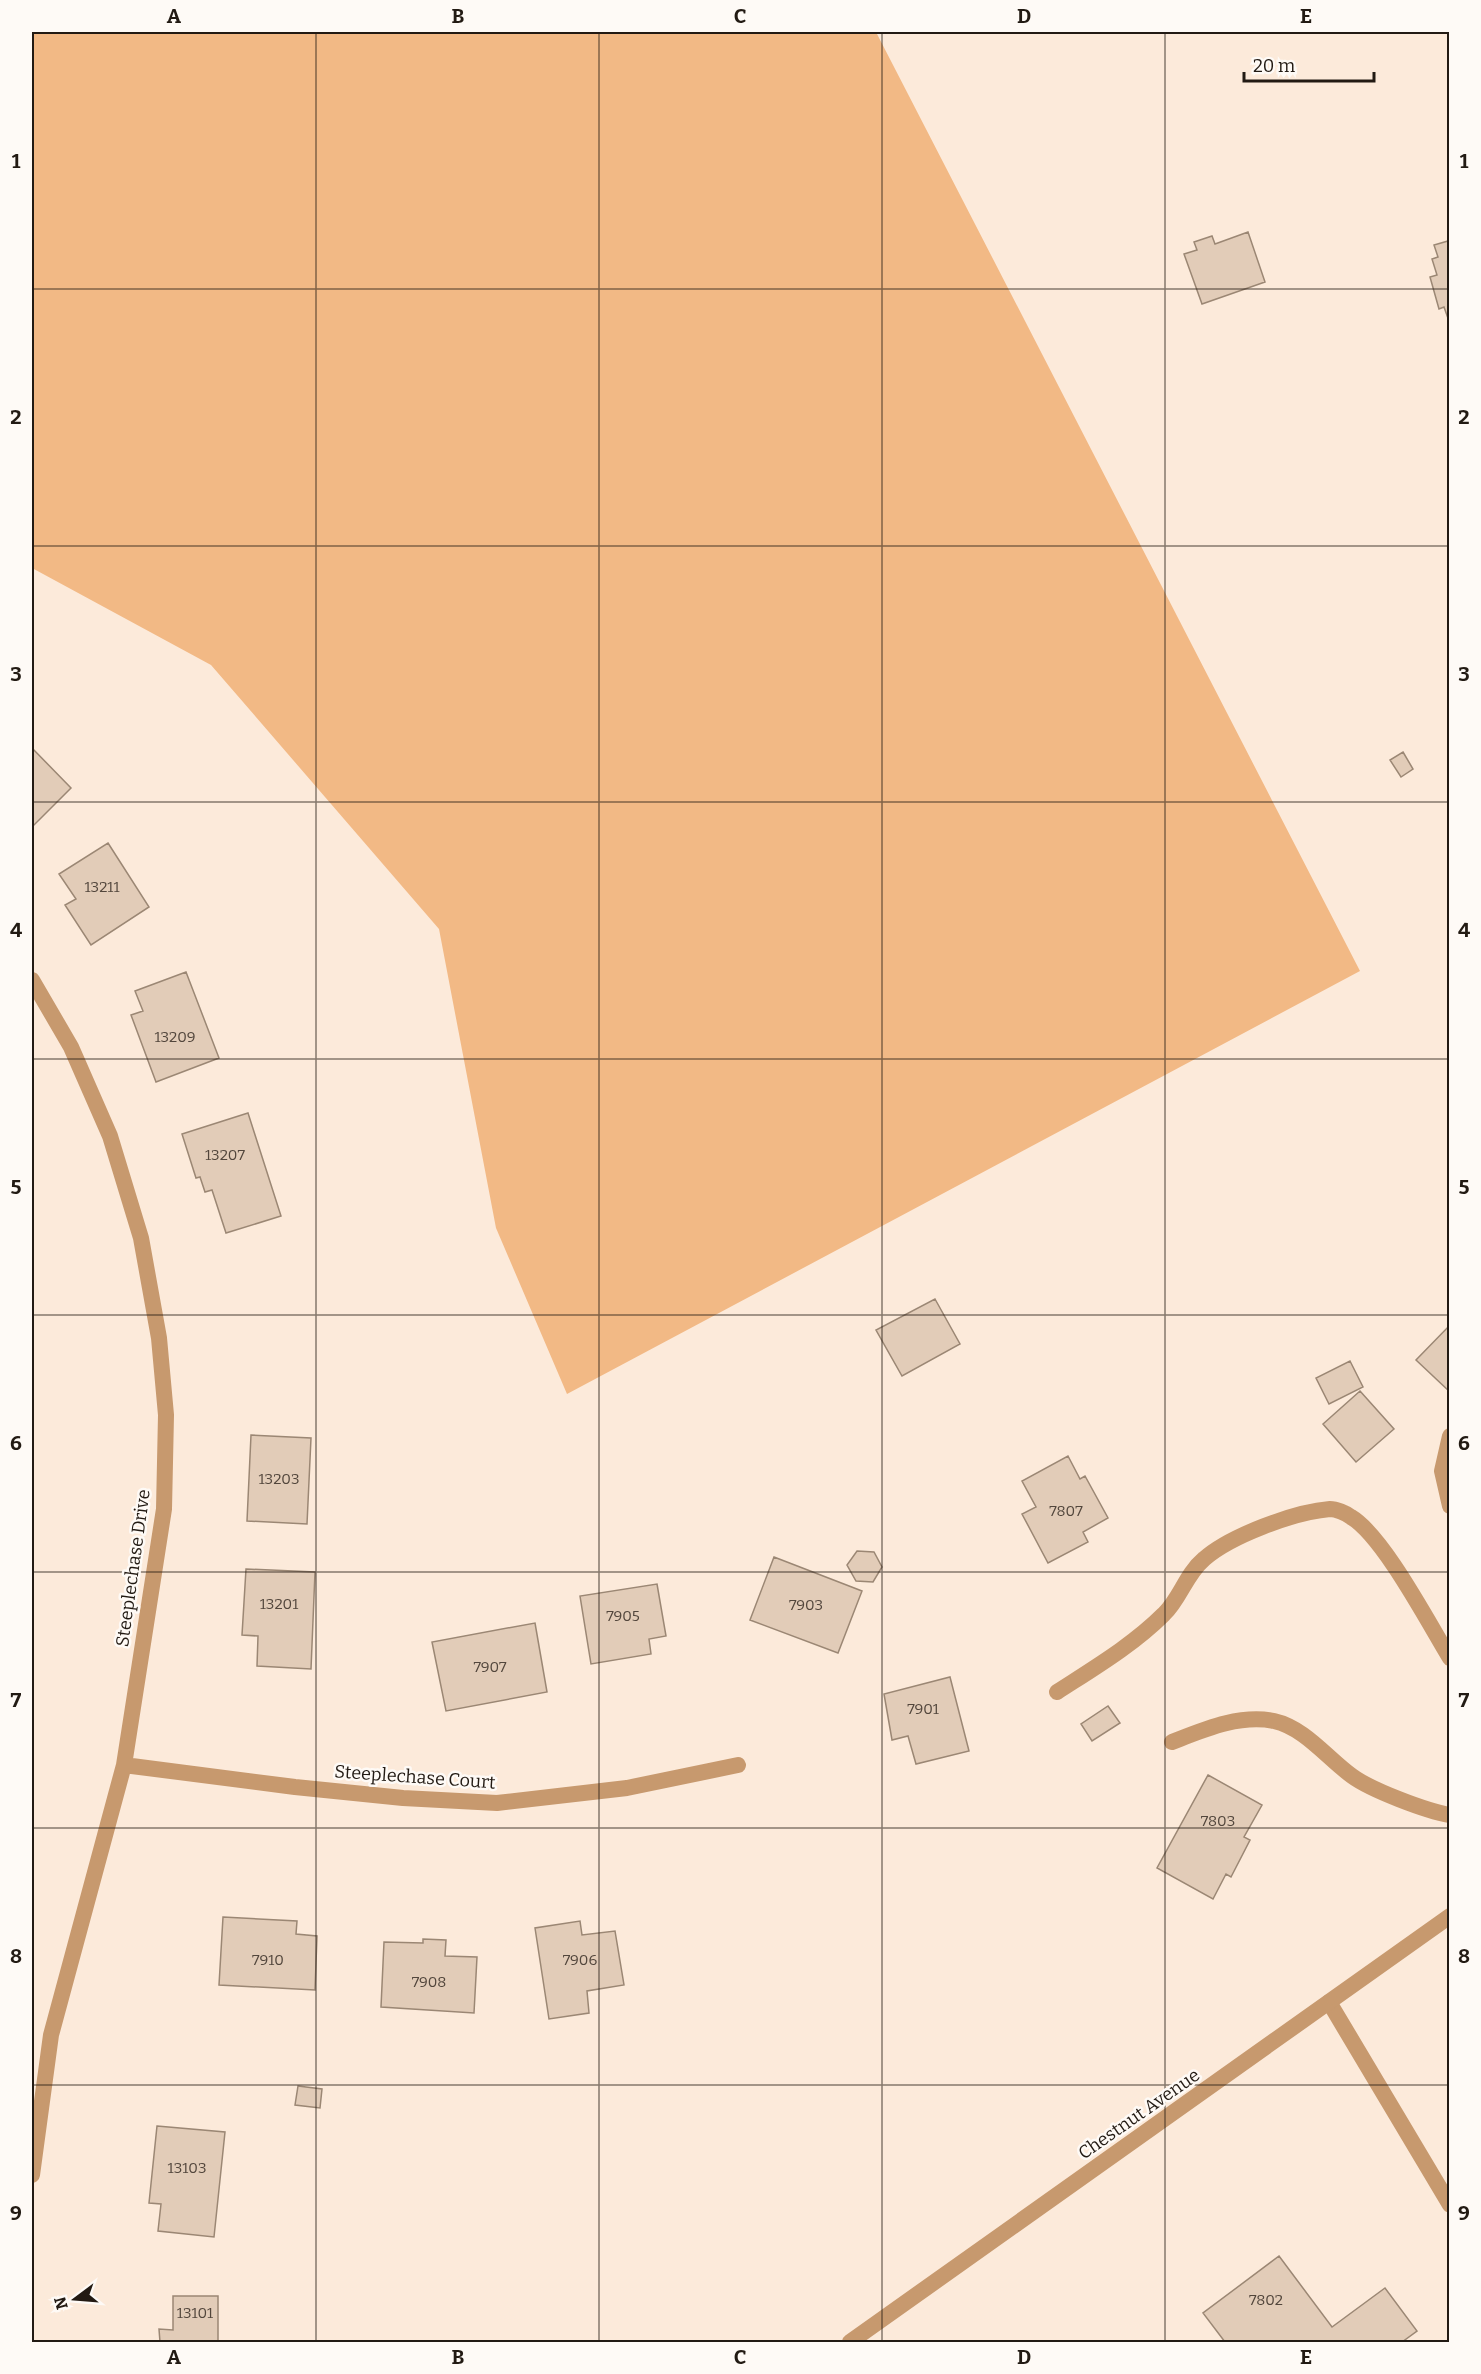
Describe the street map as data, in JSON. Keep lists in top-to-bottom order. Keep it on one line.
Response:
{"streets":{"street":["Steeplechase Drive","Steeplechase Court","Chestnut Avenue"]},"crossings":[["Steeplechase Drive","Steeplechase Court"]],"house_numbers":["13211","13209","13207","13203","7807","13201","7903","7905","7907","7901","7803","7910","7906","7908","13103","7802","13101"],"scale_bar":"20 m","north":"left","grid":{"columns":["A","B","C","D","E"],"rows":["1","2","3","4","5","6","7","8","9"]}}
